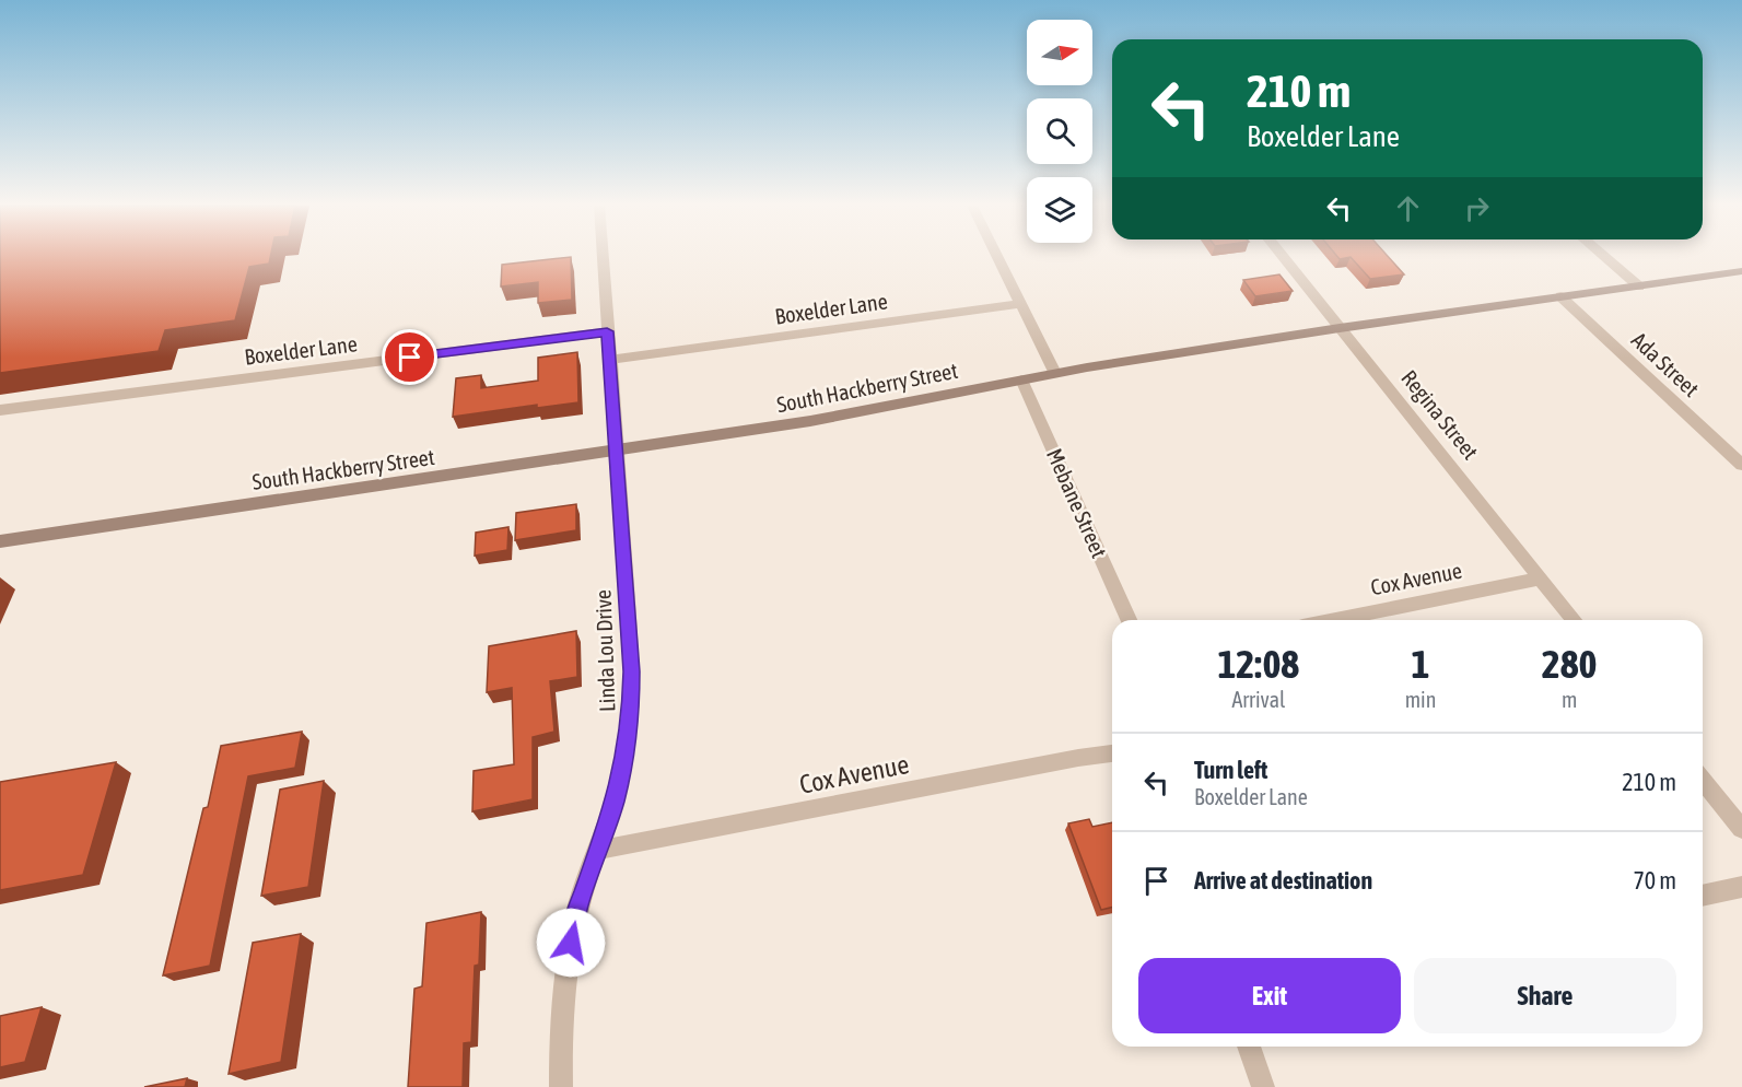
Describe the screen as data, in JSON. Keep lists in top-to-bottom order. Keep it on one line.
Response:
{"streets":{"main road":["South Hackberry Street"],"street":["Boxelder Lane","Ada Street","Regina Street","Mebane Street","Cox Avenue","Linda Lou Drive"]},"crossings":[["Boxelder Lane","Linda Lou Drive"],["Ada Street","South Hackberry Street"],["South Hackberry Street","Regina Street"],["South Hackberry Street","Mebane Street"],["South Hackberry Street","Linda Lou Drive"],["Regina Street","Cox Avenue"],["Cox Avenue","Linda Lou Drive"]],"north":"right","page":{"turn":["210 m","Boxelder Lane"],"eta":["12:08","Arrival","1","min","280","m"],"list":[{"name":"Turn left","note":"Boxelder Lane","value":"210 m"},{"name":"Arrive at destination","value":"70 m"}],"buttons":["Exit","Share"]}}
